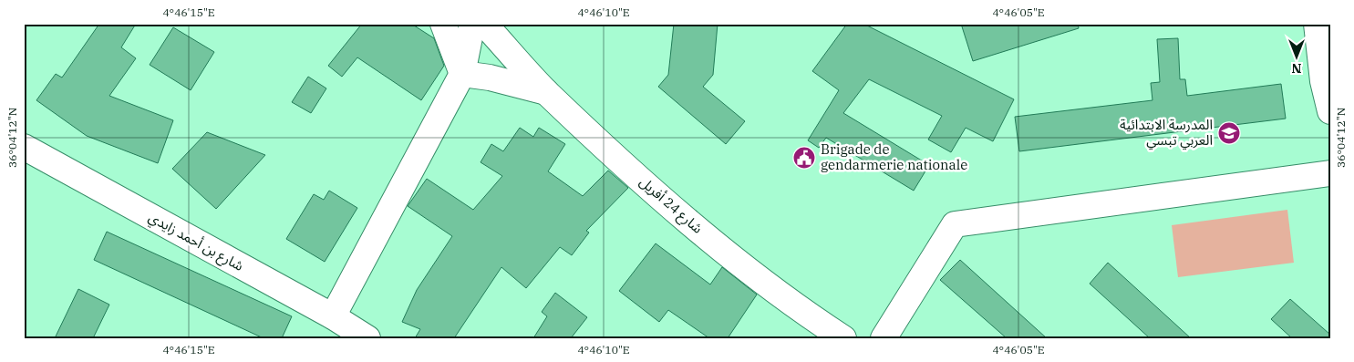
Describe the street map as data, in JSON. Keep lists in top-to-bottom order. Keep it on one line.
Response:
{"streets":{"street":["شارع 24 أفريل","شارع بن أحمد زايدي"]},"places":{"school or university":["المدرسة الابتدائية العربي تبسي"],"public building":["Brigade de gendarmerie nationale"]},"north":"bottom","coordinates":["4°46'15\"E","4°46'10\"E","4°46'05\"E","36°04'12\"N"]}
